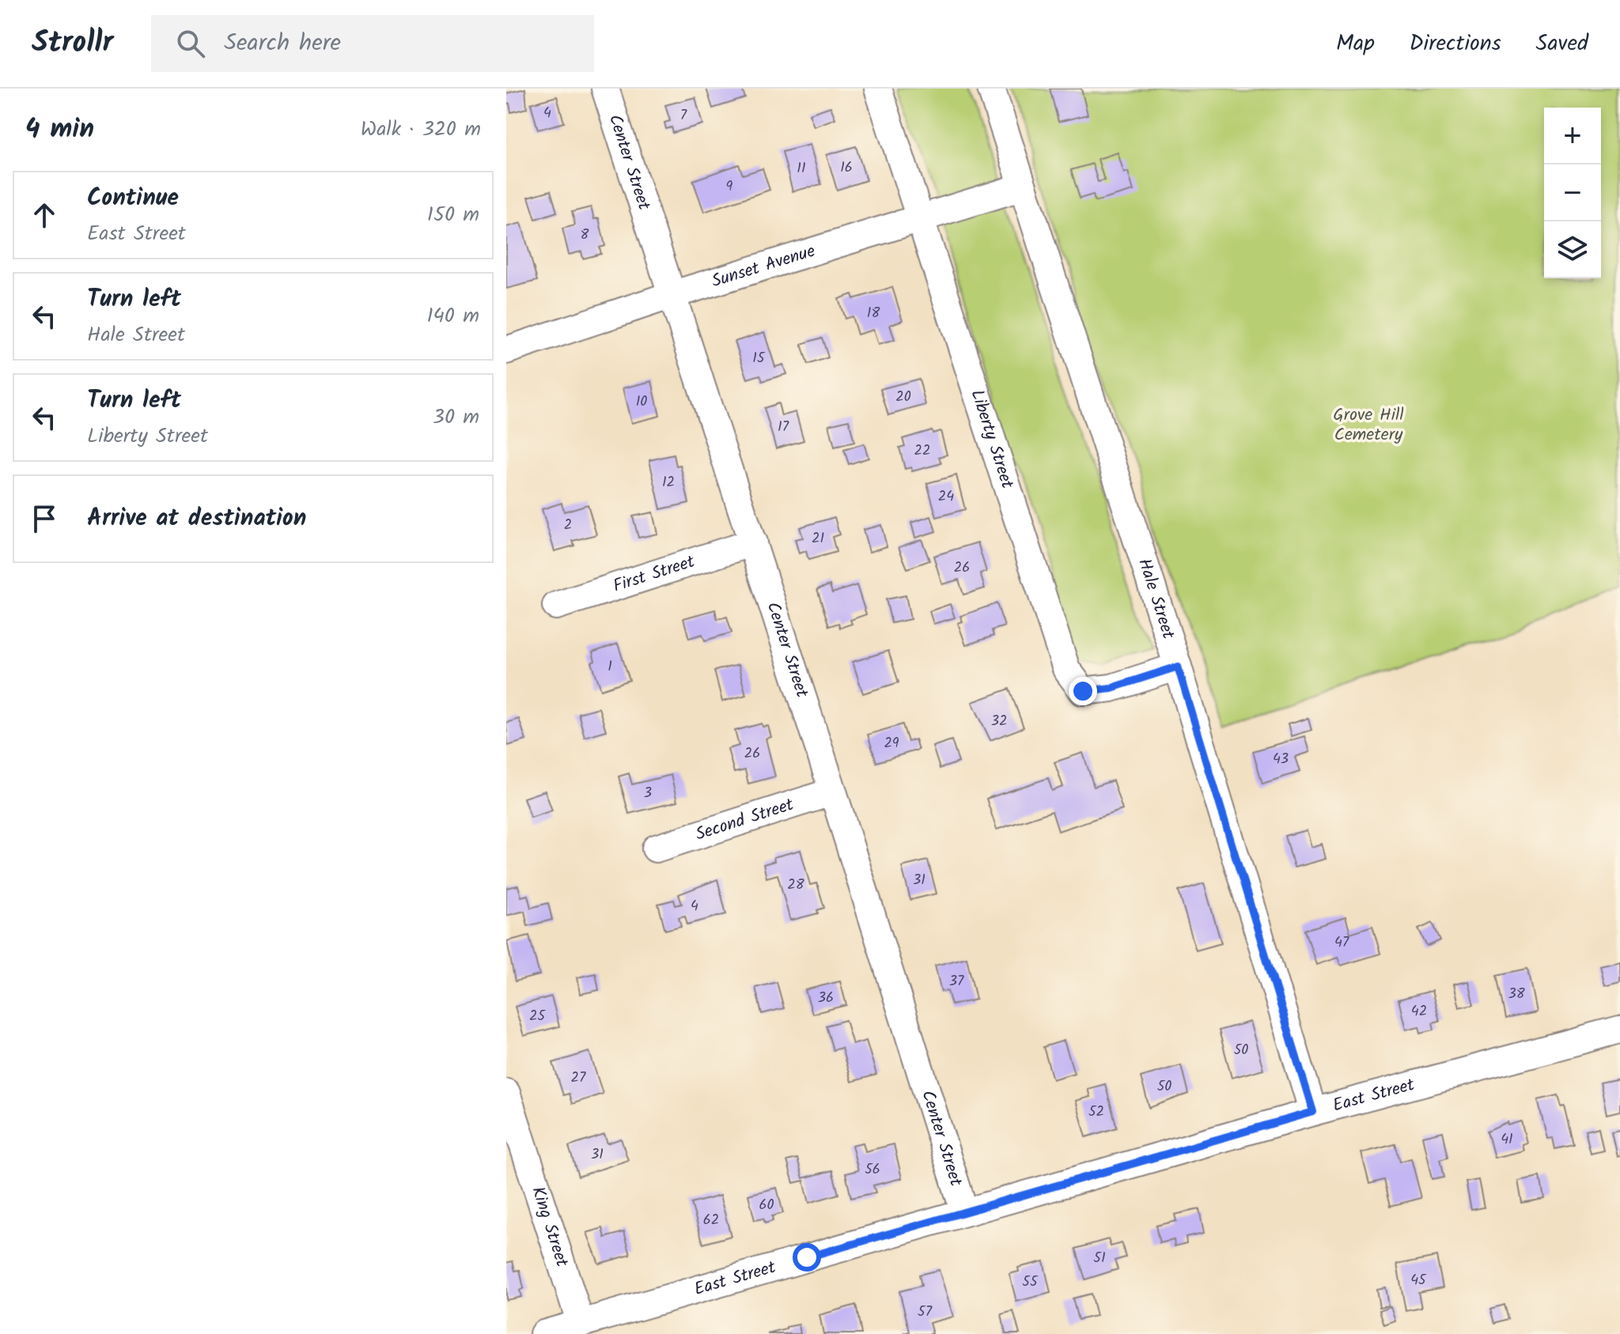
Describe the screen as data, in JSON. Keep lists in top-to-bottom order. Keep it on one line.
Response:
{"streets":{"street":["Center Street","Sunset Avenue","Liberty Street","First Street","Hale Street","Second Street","East Street","King Street"]},"crossings":[["Center Street","Sunset Avenue"],["Center Street","First Street"],["Center Street","Second Street"],["Center Street","East Street"],["Sunset Avenue","Liberty Street"],["Sunset Avenue","Hale Street"],["Liberty Street","Hale Street"],["Hale Street","East Street"],["East Street","King Street"]],"parks":["Grove Hill Cemetery"],"house_numbers":["4","7","16","11","9","8","18","15","20","10","17","22","12","24","2","21","26","1","32","29","26","43","3","31","28","4","47","37","38","36","42","25","50","27","50","52","41","31","56","60","62","51","45","55","57"],"page":{"header":"Strollr","search":"Search here","nav":["Map","Directions","Saved"],"heading":["4 min","Walk · 320 m"],"map_buttons":["+","−"],"list":[["Continue","East Street","150 m"],["Turn left","Hale Street","140 m"],["Turn left","Liberty Street","30 m"],"Arrive at destination"]}}
